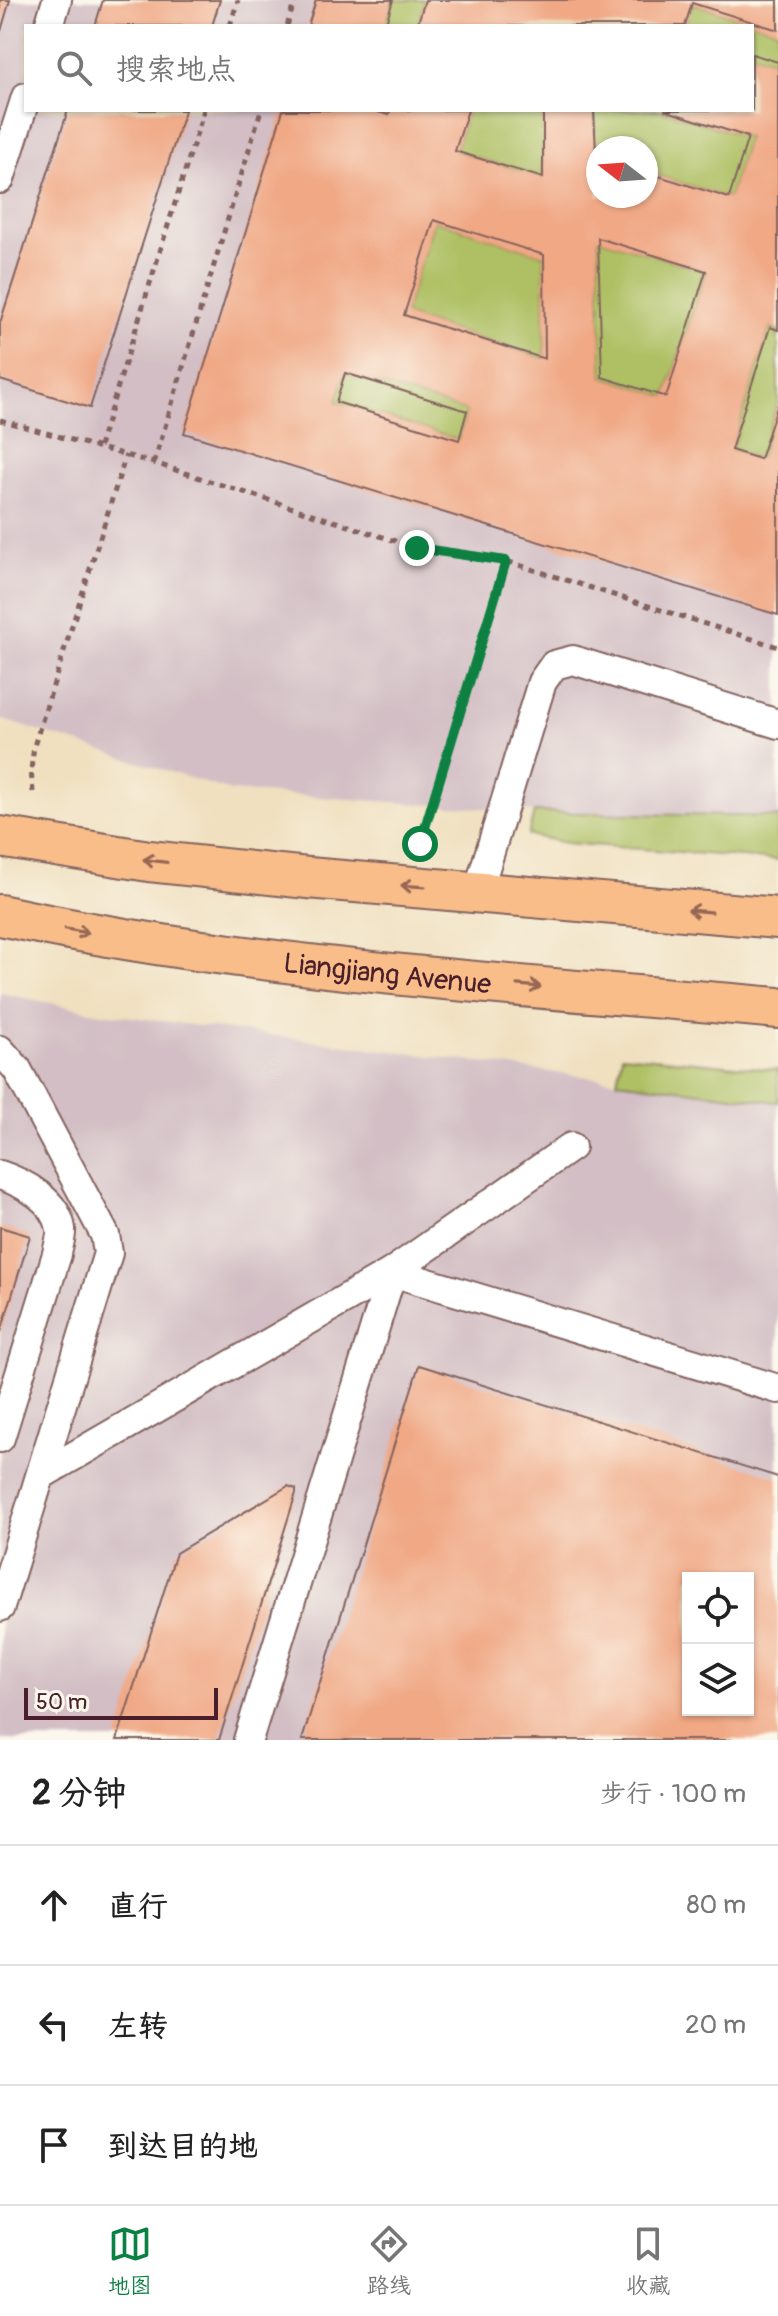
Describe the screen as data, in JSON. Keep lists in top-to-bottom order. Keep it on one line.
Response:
{"streets":{"highway":["Liangjiang Avenue"]},"scale_bar":"50 m","north":"left","page":{"search":"搜索地点","scale":"50 m","heading":["2 分钟","步行 · 100 m"],"list":[["直行","80 m"],["左转","20 m"],"到达目的地"],"nav":["地图","路线","收藏"]}}
